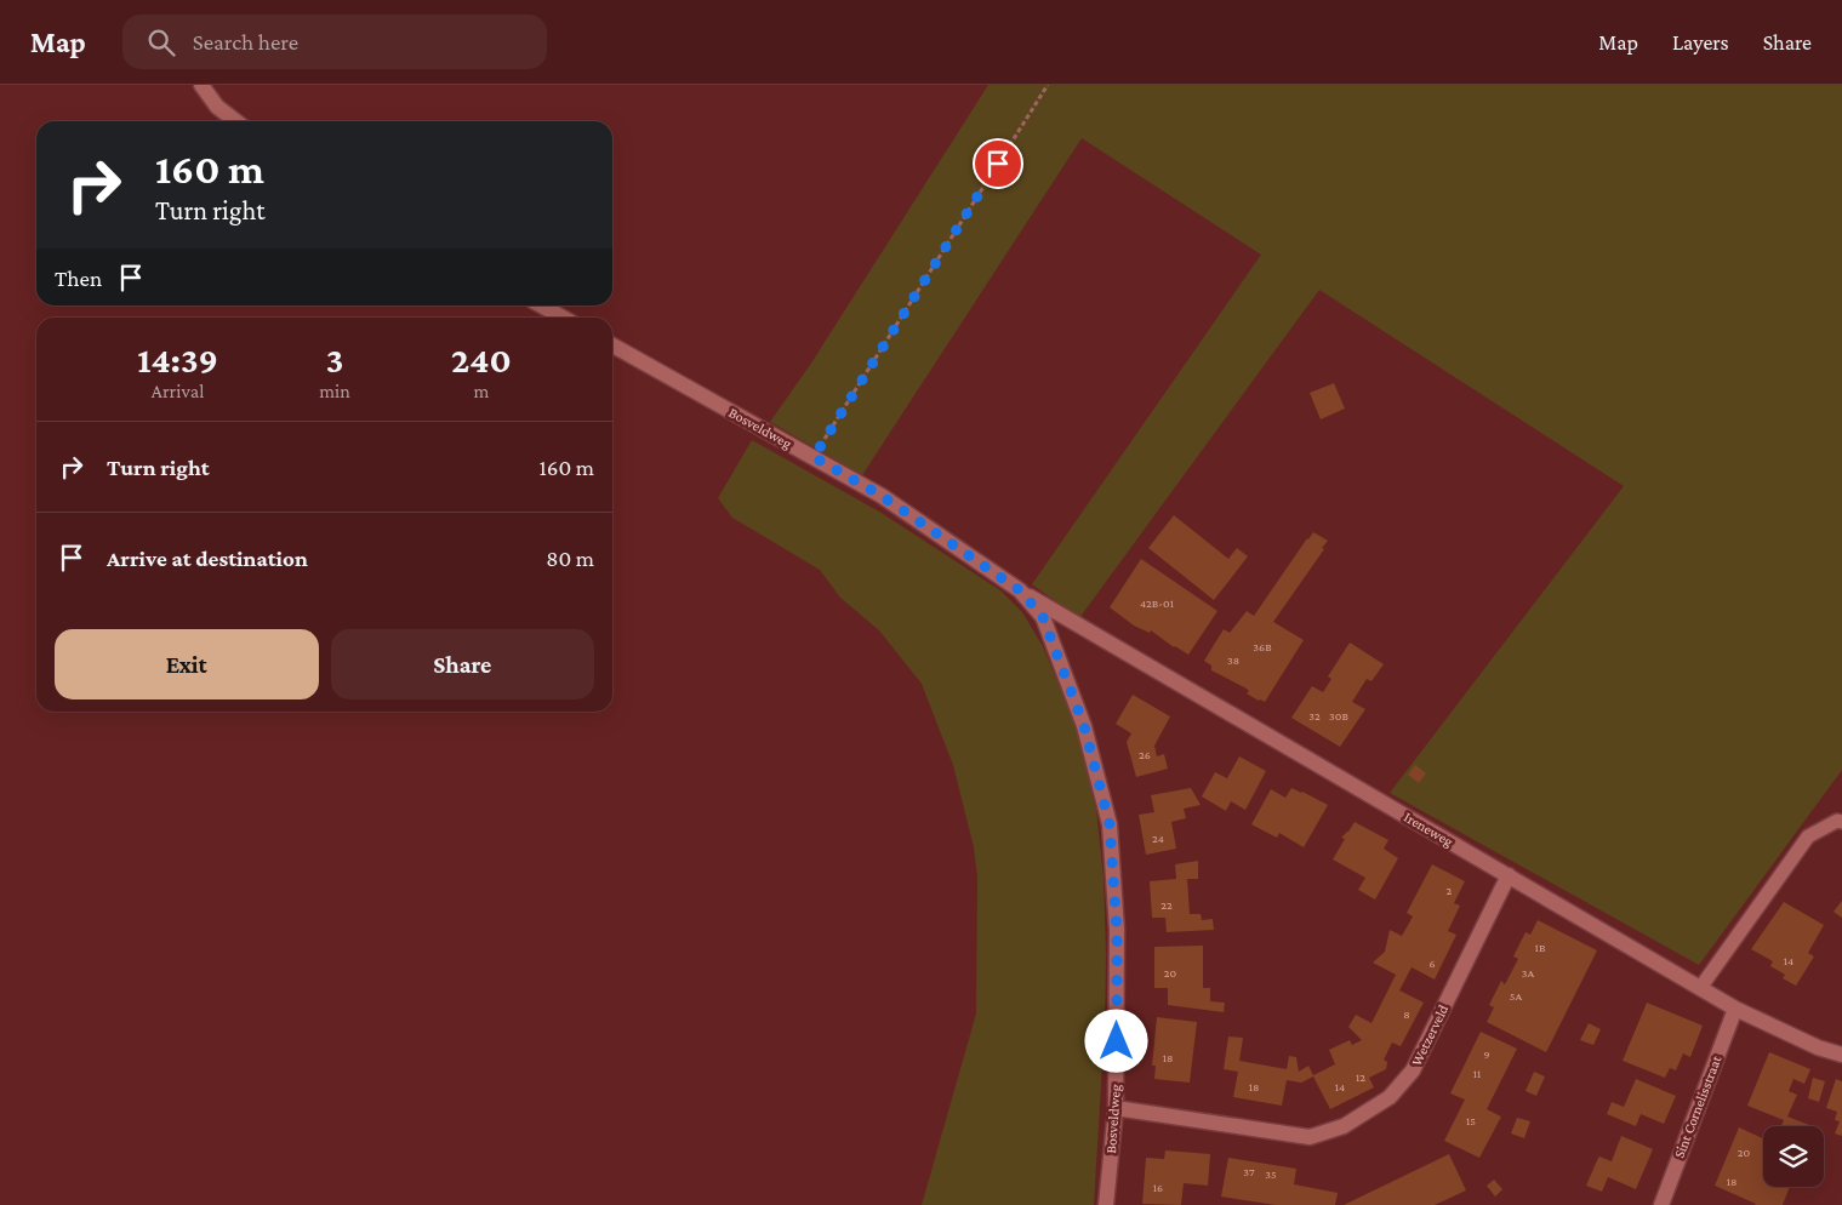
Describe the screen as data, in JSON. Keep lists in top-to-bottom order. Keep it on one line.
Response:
{"streets":{"street":["Bosveldweg","Ireneweg","Wetzerveld","Sint Cornelisstraat"]},"crossings":[["Bosveldweg","Ireneweg"],["Bosveldweg","Wetzerveld"],["Ireneweg","Wetzerveld"],["Ireneweg","Sint Cornelisstraat"]],"house_numbers":["42B-01","36B","38","32","30B","26","24","2","22","1B","14","6","20","3A","5A","8","9","18","11","12","18","14","15","20","37","35","18","16"],"page":{"header":"Map","search":"Search here","nav":["Map","Layers","Share"],"turn":["160 m","Turn right"],"then":"Then","eta":["14:39","Arrival","3","min","240","m"],"list":[{"name":"Turn right","value":"160 m"},{"name":"Arrive at destination","value":"80 m"}],"buttons":["Exit","Share"]}}
